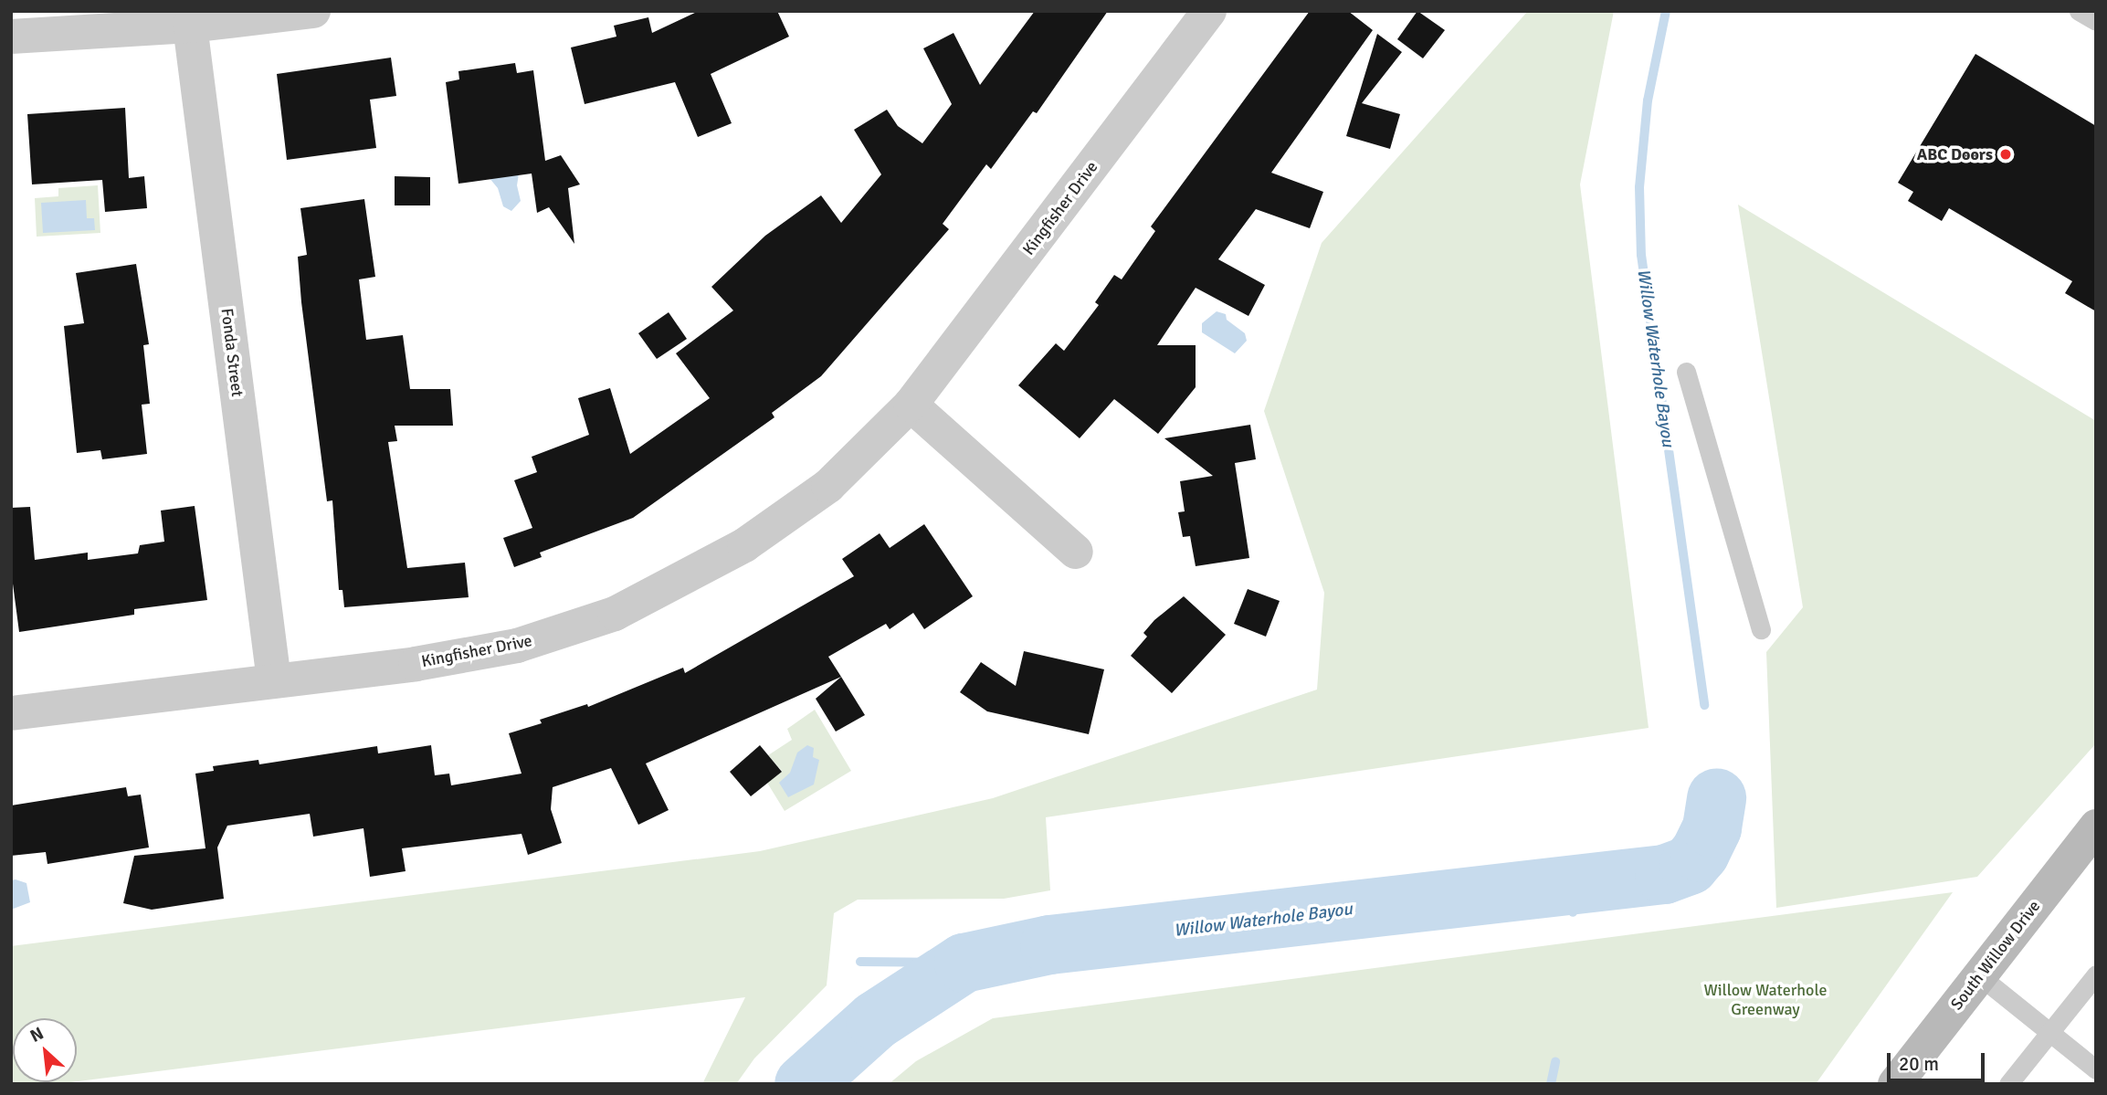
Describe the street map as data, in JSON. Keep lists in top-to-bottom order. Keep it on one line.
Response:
{"streets":{"street":["Kingfisher Drive","Fonda Street","South Willow Drive"]},"crossings":[["Kingfisher Drive","Fonda Street"]],"water":["Willow Waterhole Bayou"],"parks":["Willow Waterhole Greenway"],"places":["ABC Doors"],"scale_bar":"20 m","north":"top left"}
